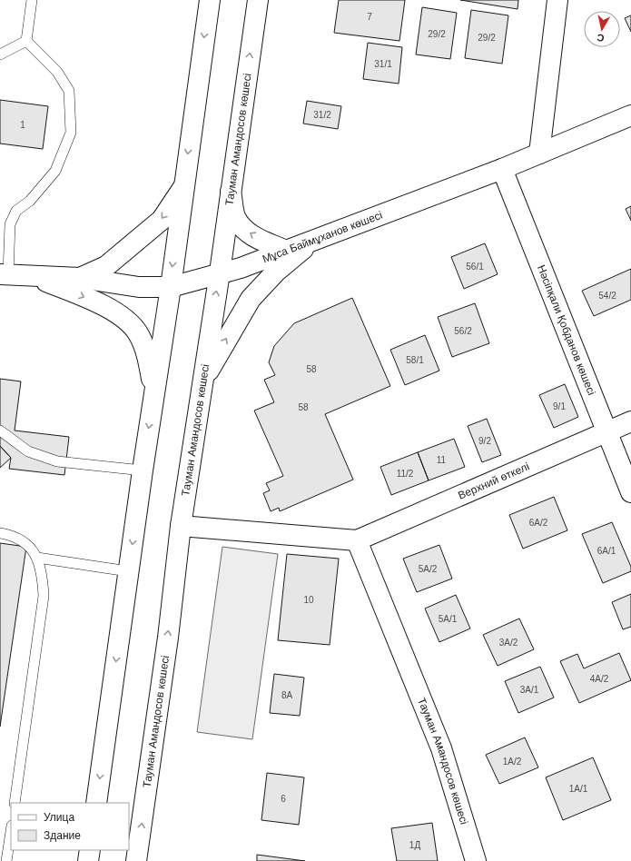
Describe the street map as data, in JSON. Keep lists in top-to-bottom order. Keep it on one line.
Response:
{"streets":{"main road":["Тауман Амандосов көшесі","Мұса Баймұханов көшесі","Нәсіпқали Қобданов көшесі","Верхний өткелі"]},"crossings":[["Тауман Амандосов көшесі","Мұса Баймұханов көшесі"],["Тауман Амандосов көшесі","Верхний өткелі"],["Мұса Баймұханов көшесі","Нәсіпқали Қобданов көшесі"],["Нәсіпқали Қобданов көшесі","Верхний өткелі"]],"house_numbers":["7","29/2","29/2","31/1","31/2","1","56/1","54/2","56/2","58/1","58","9/1","58","9/2","11","11/2","6А/2","6А/1","5А/2","10","5А/1","3А/2","4А/2","3А/1","8А","1А/2","1А/1","6","1Д"],"legend":["Улица","Здание"],"north":"bottom"}
